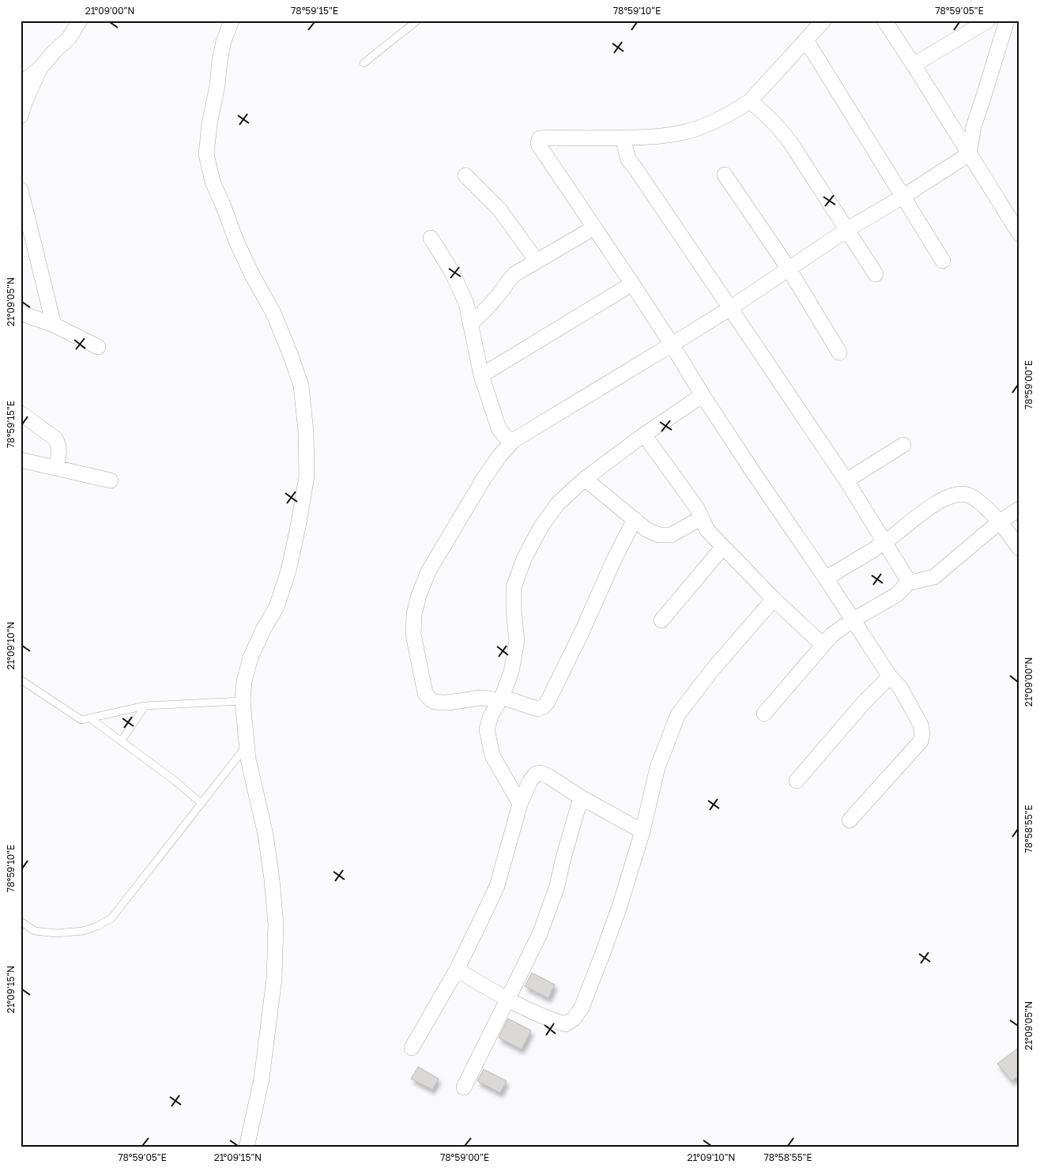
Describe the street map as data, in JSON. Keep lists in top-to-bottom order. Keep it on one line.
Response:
{"coordinates":["21°09'00\"N","78°59'15\"E","78°59'10\"E","78°59'05\"E","21°09'05\"N","78°59'00\"E","21°09'10\"N","78°58'55\"E","21°09'15\"N"]}
